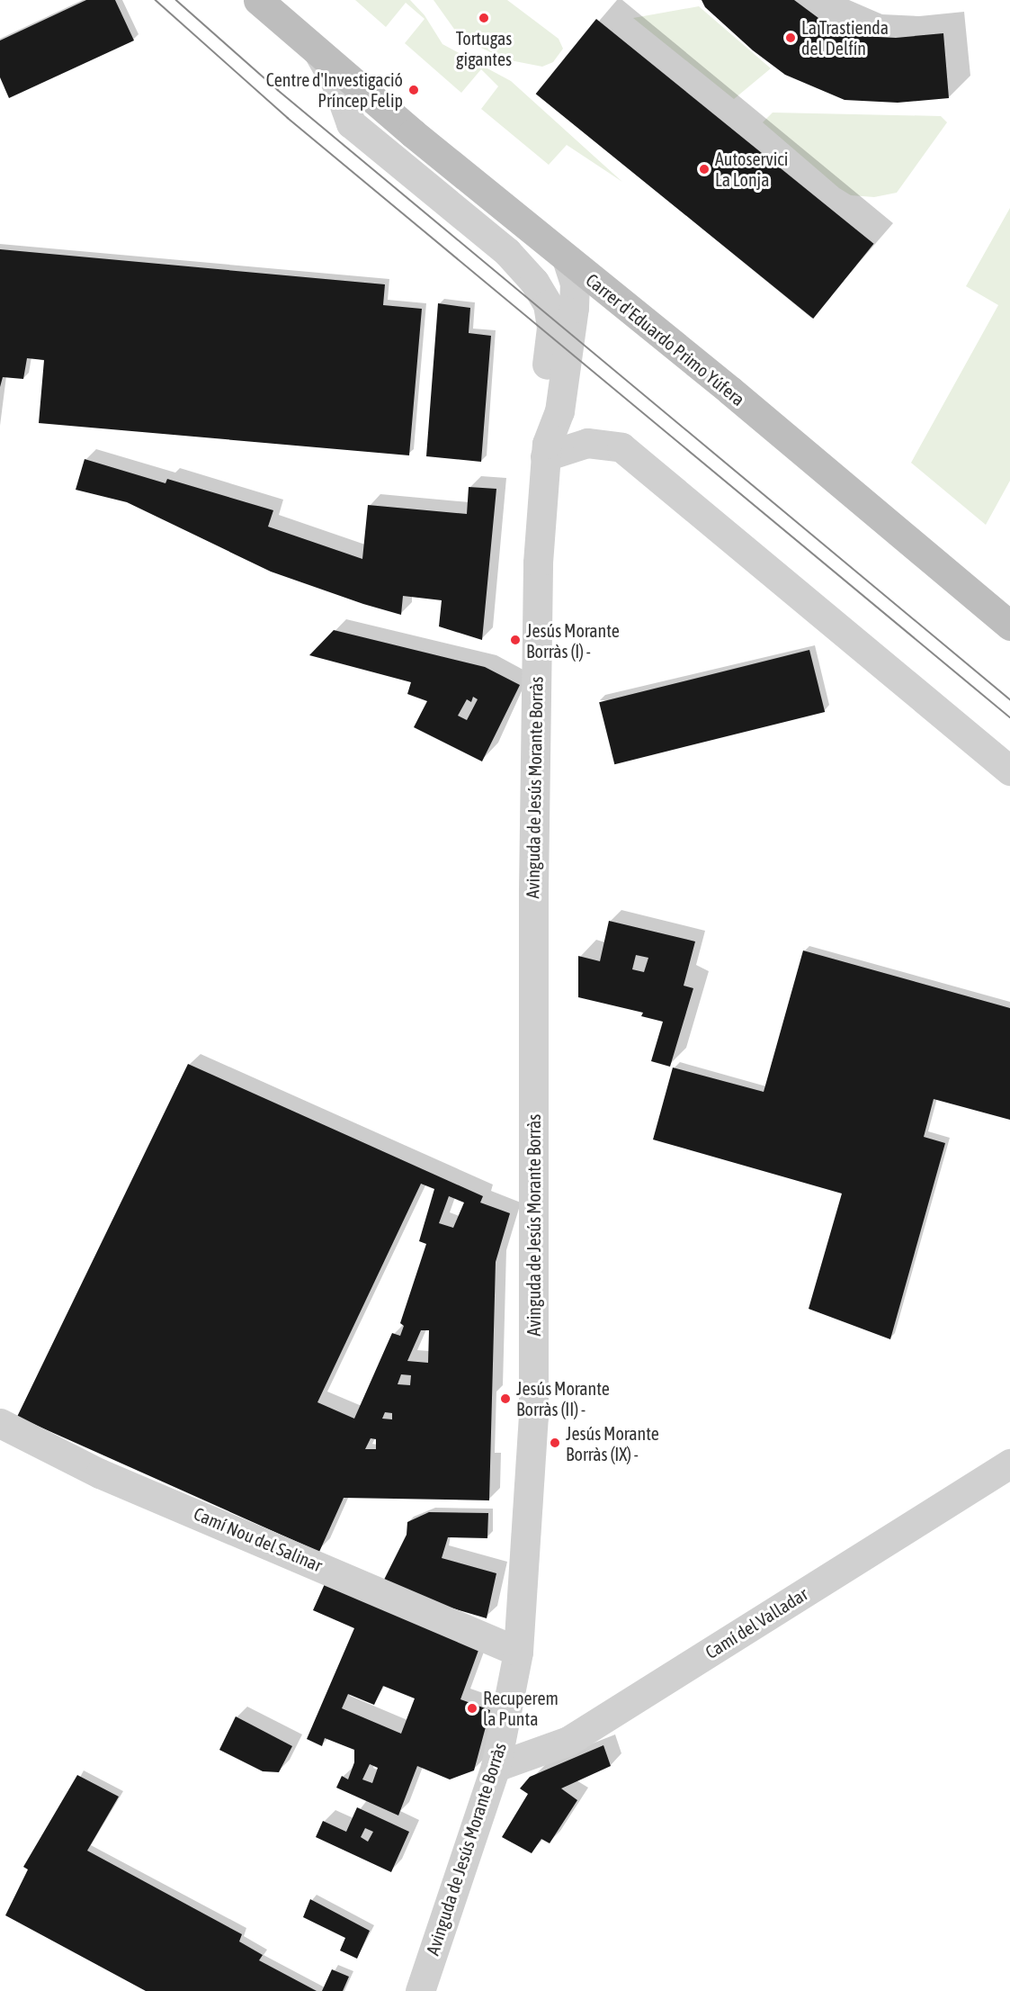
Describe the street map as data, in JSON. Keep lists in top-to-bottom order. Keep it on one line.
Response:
{"streets":{"main road":["Carrer d'Eduardo Primo Yúfera"],"street":["Avinguda de Jesús Morante Borràs","Camí Nou del Salinar","Camí del Valladar"]},"crossings":[["Carrer d'Eduardo Primo Yúfera","Avinguda de Jesús Morante Borràs"],["Avinguda de Jesús Morante Borràs","Camí Nou del Salinar"],["Avinguda de Jesús Morante Borràs","Camí del Valladar"]],"places":["Tortugas gigantes","La Trastienda del Delfín","Centre d'Investigació Príncep Felip","Autoservici La Lonja","Jesús Morante Borràs (I) -","Jesús Morante Borràs (II) -","Jesús Morante Borràs (IX) -","Recuperem la Punta"]}
